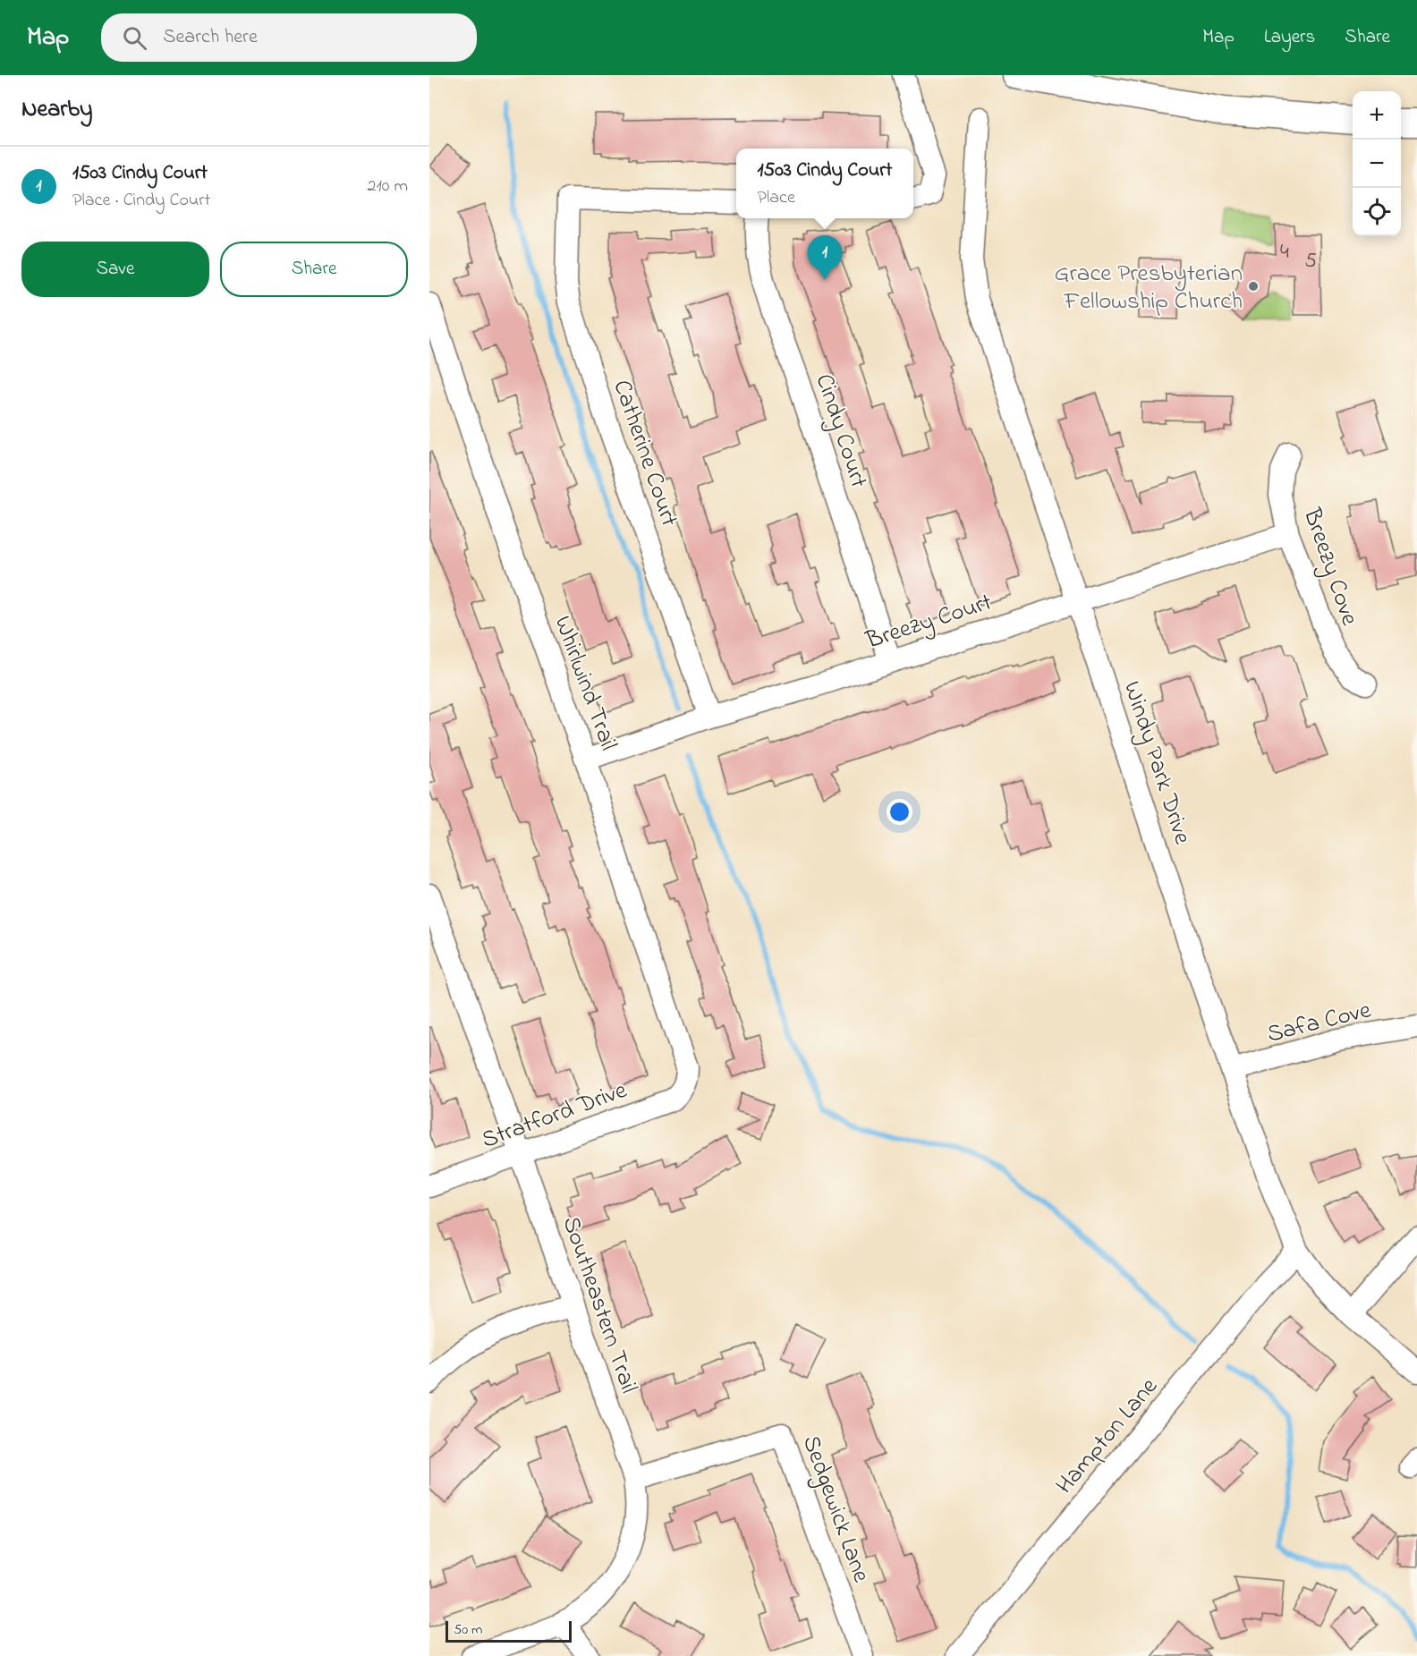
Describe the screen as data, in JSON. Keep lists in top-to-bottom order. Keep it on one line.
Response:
{"streets":{"street":["Cindy Court","Catherine Court","Breezy Cove","Breezy Court","Whirlwind Trail","Windy Park Drive","Safa Cove","Stratford Drive","Southeastern Trail","Hampton Lane","Sedgewick Lane"]},"crossings":[["Cindy Court","Breezy Court"],["Catherine Court","Breezy Court"],["Breezy Cove","Breezy Court"],["Breezy Court","Whirlwind Trail"],["Breezy Court","Windy Park Drive"],["Whirlwind Trail","Stratford Drive"],["Windy Park Drive","Safa Cove"],["Windy Park Drive","Hampton Lane"],["Stratford Drive","Southeastern Trail"],["Southeastern Trail","Sedgewick Lane"]],"places":["Grace Presbyterian Fellowship Church"],"house_numbers":["4","5"],"scale_bar":"50 m","page":{"header":"Map","search":"Search here","nav":["Map","Layers","Share"],"heading":"Nearby","map_buttons":["+","−"],"list":[{"mark":"1","name":"1503 Cindy Court","note":"Place · Cindy Court","value":"210 m"}],"popup":["1503 Cindy Court","Place"],"buttons":["Save","Share"],"pins":"1","scale":"50 m"}}
